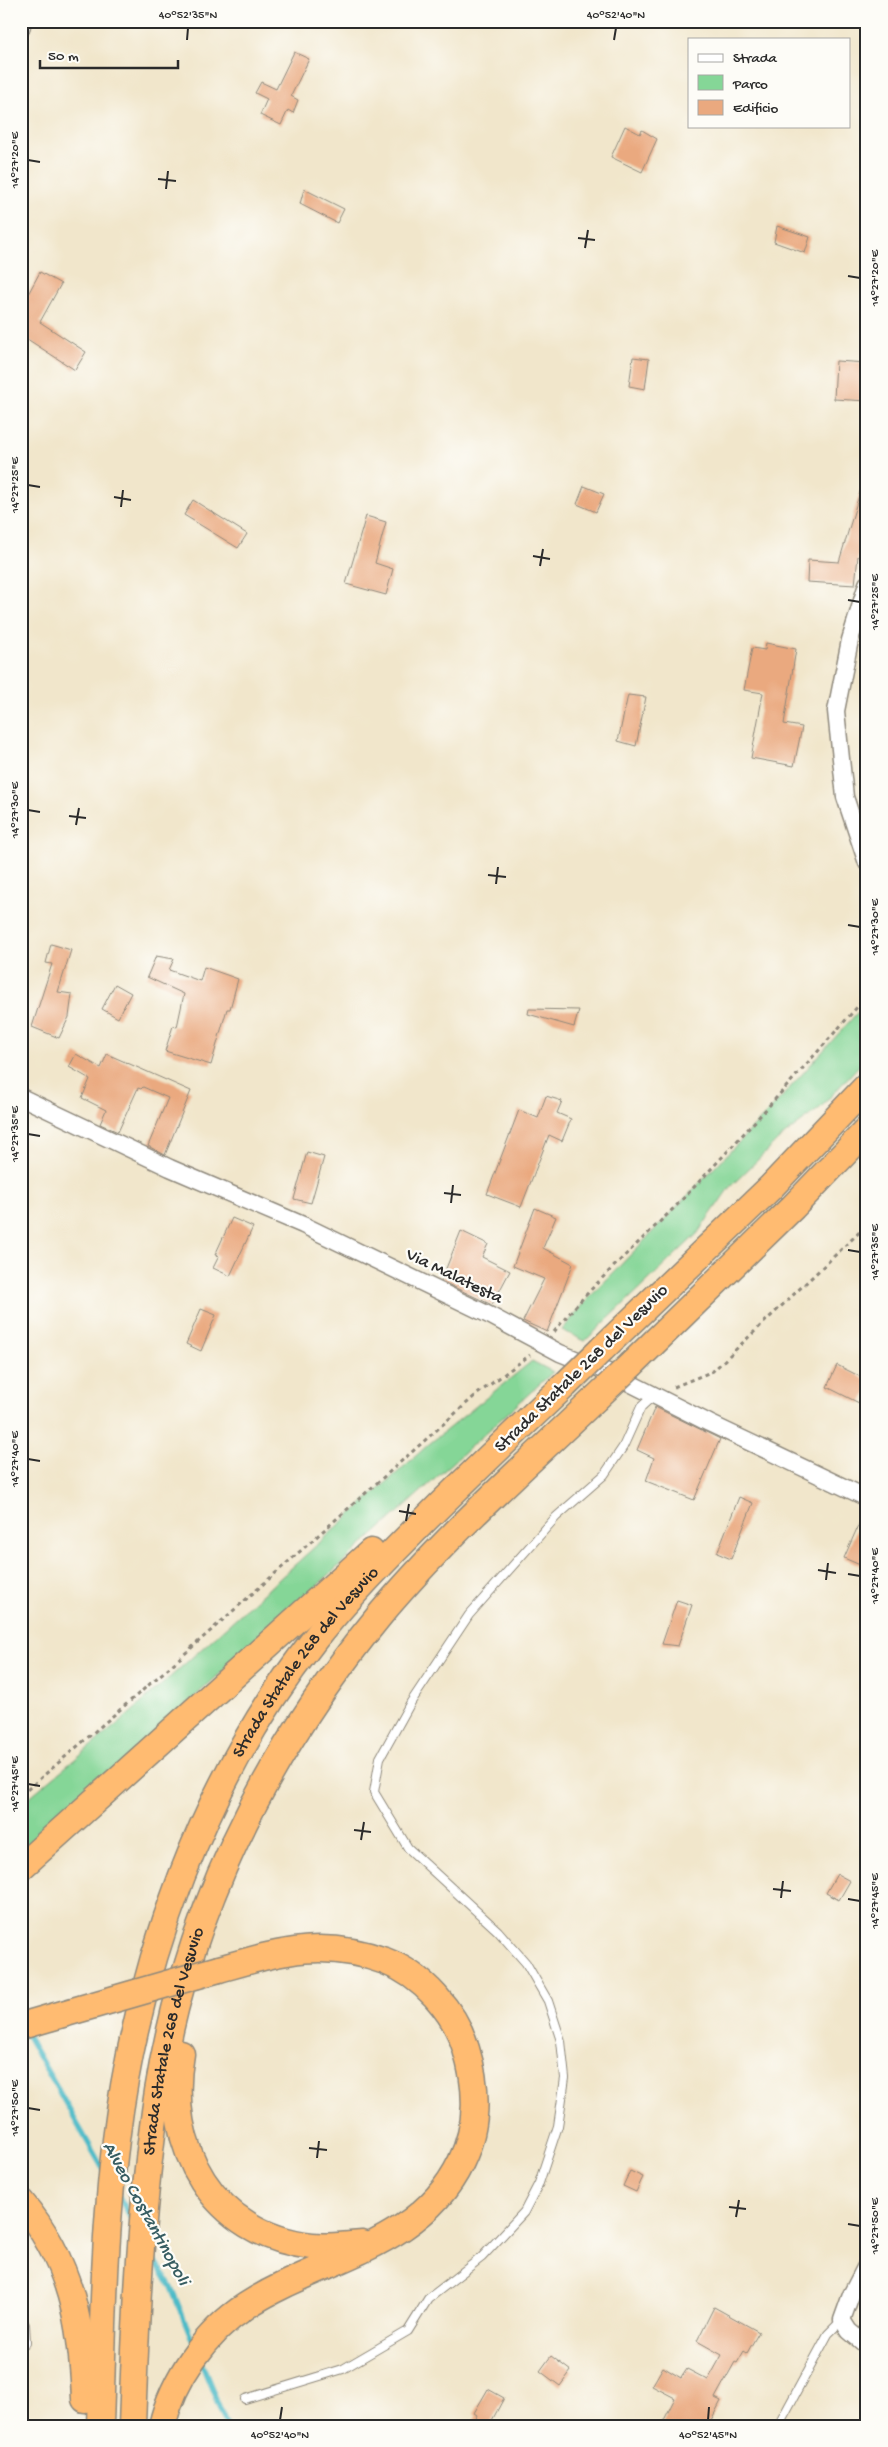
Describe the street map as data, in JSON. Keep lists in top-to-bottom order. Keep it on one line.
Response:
{"streets":{"highway":["Strada Statale 268 del Vesuvio"],"street":["Via Malatesta"]},"water":["Alveo Costantinopoli"],"legend":["Strada","Parco","Edificio"],"scale_bar":"50 m","coordinates":["40°52'35\"N","40°52'40\"N","14°27'20\"E","14°27'25\"E","14°27'30\"E","14°27'35\"E","14°27'40\"E","14°27'45\"E","14°27'50\"E","40°52'45\"N"]}
